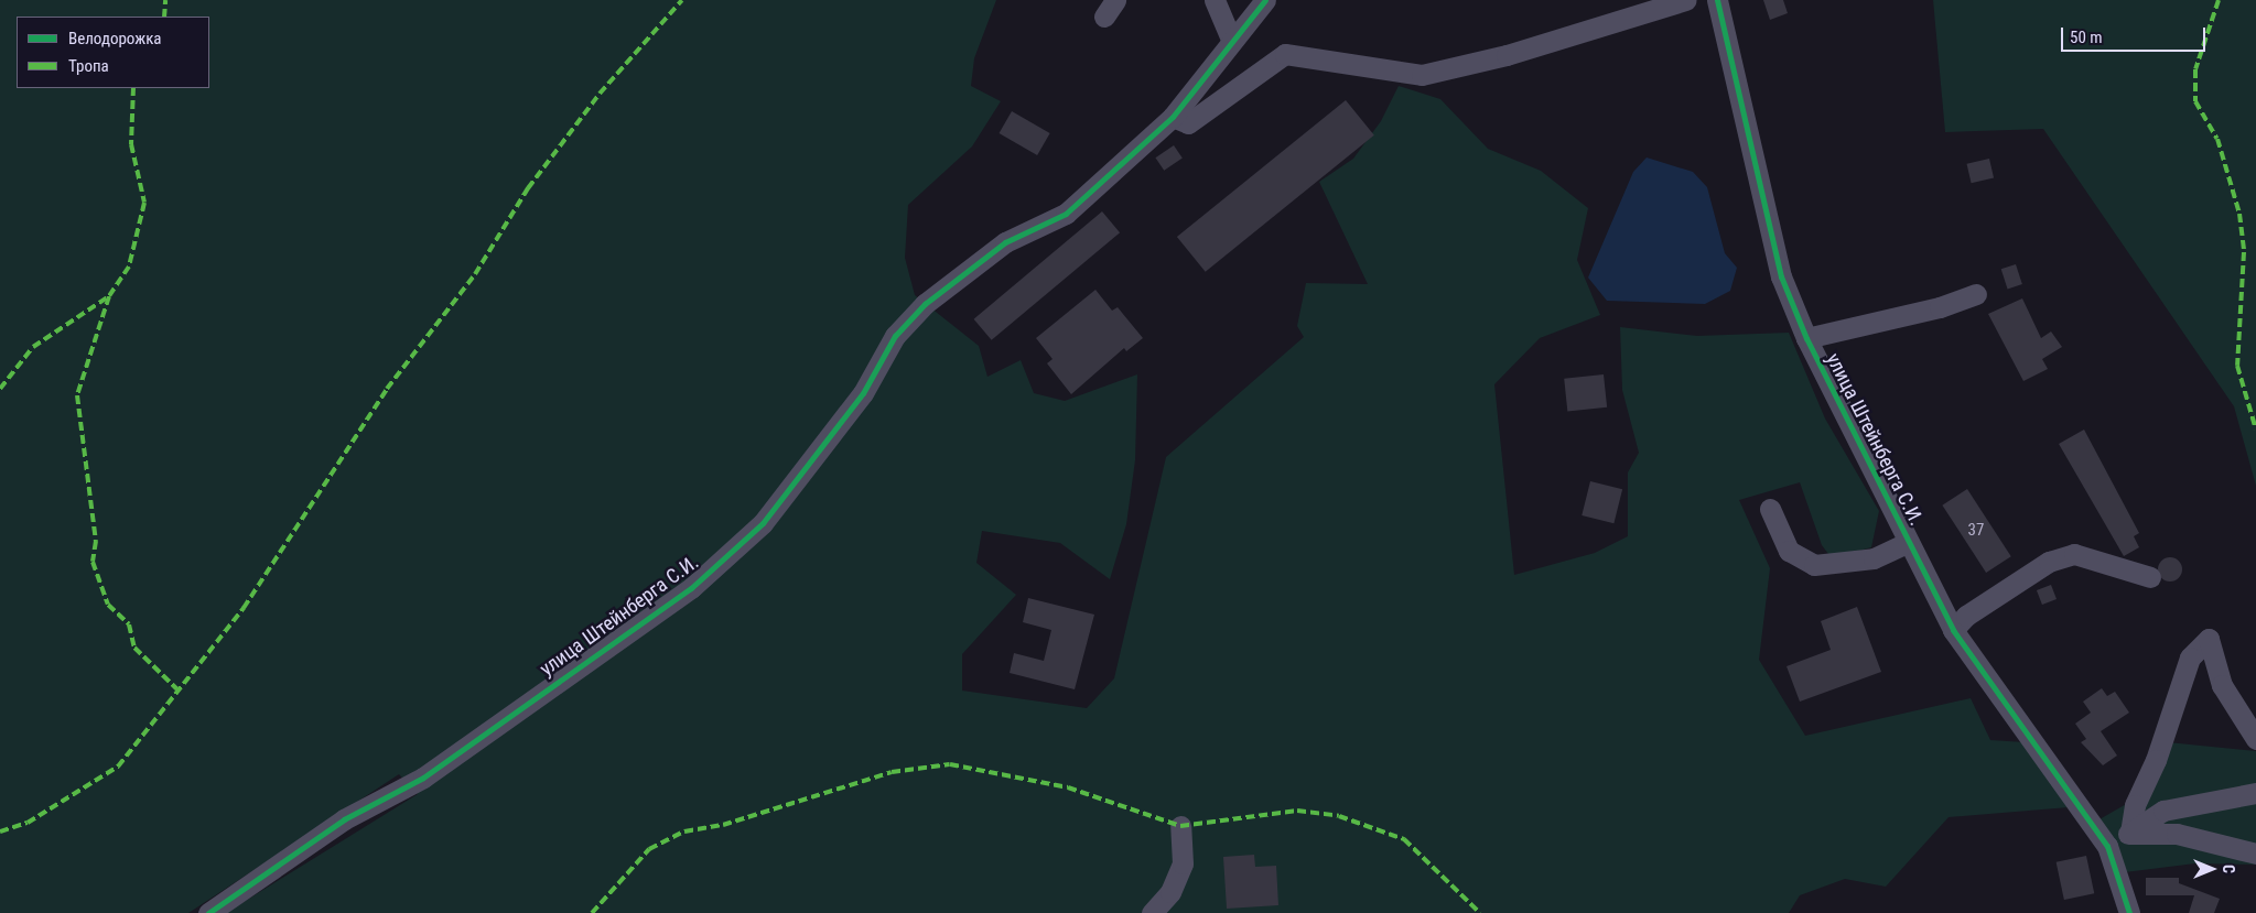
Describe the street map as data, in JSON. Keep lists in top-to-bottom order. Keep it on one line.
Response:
{"streets":{"street":["улица Штейнберга С.И."]},"house_numbers":["37"],"legend":["Велодорожка","Тропа"],"scale_bar":"50 m","north":"right"}
